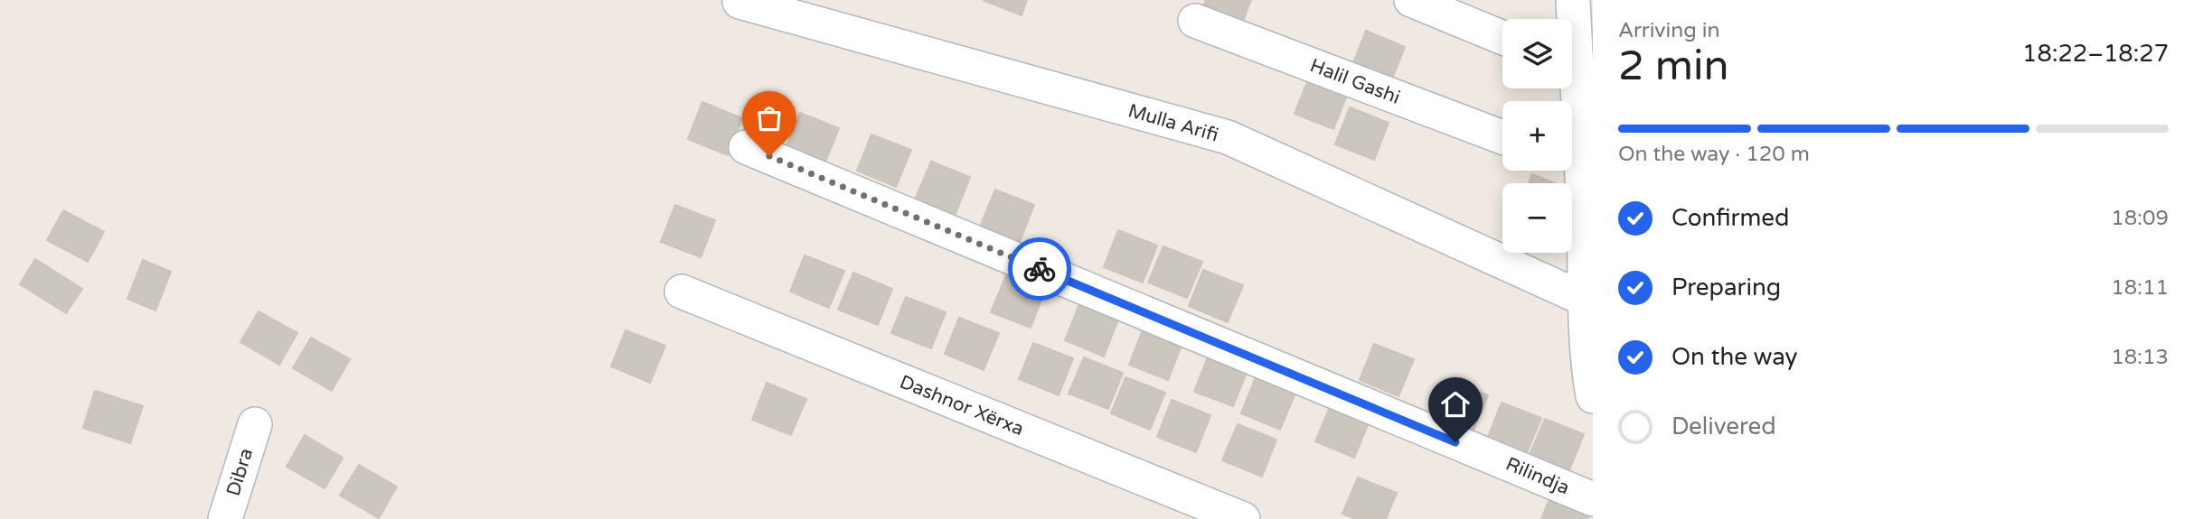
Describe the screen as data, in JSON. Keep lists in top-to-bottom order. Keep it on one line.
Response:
{"streets":{"street":["Halil Gashi","Mulla Arifi","Dashnor Xërxa","Dibra","Rilindja"]},"page":{"heading":["2 min","Arriving in","18:22–18:27"],"map_buttons":["+","−"],"bar":"On the way · 120 m","list":[["Confirmed","18:09"],["Preparing","18:11"],["On the way","18:13"],"Delivered"]}}
